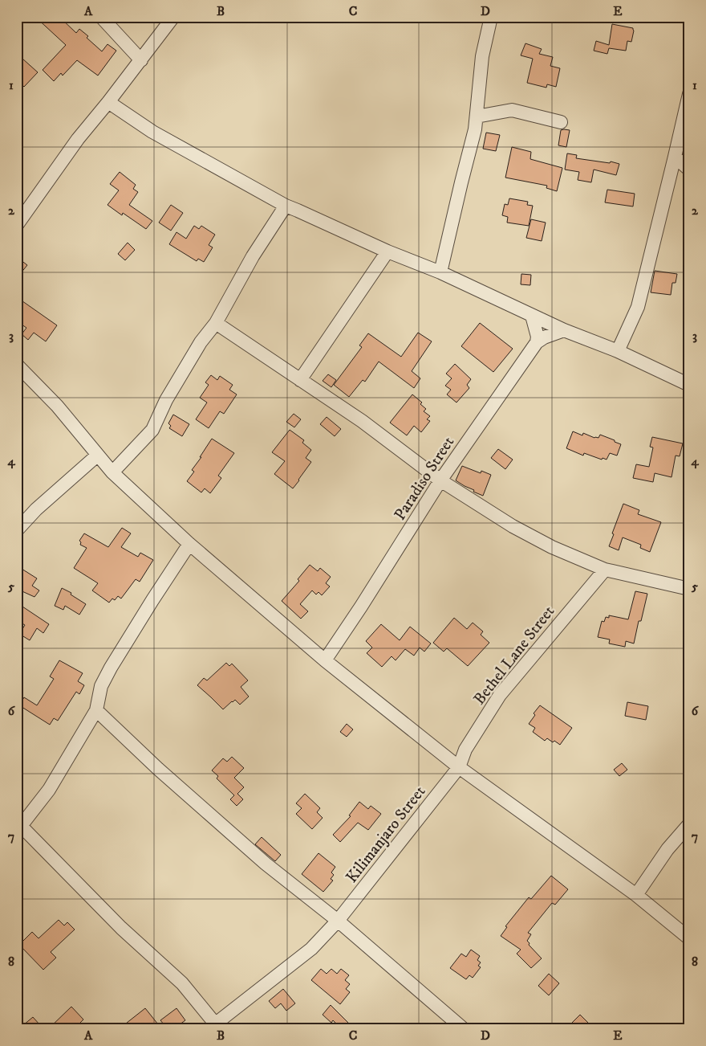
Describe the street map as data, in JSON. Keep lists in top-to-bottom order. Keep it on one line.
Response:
{"streets":{"street":["Paradiso Street","Bethel Lane Street","Kilimanjaro Street"]},"crossings":[["Bethel Lane Street","Kilimanjaro Street"]],"grid":{"columns":["A","B","C","D","E"],"rows":["1","2","3","4","5","6","7","8"]}}
